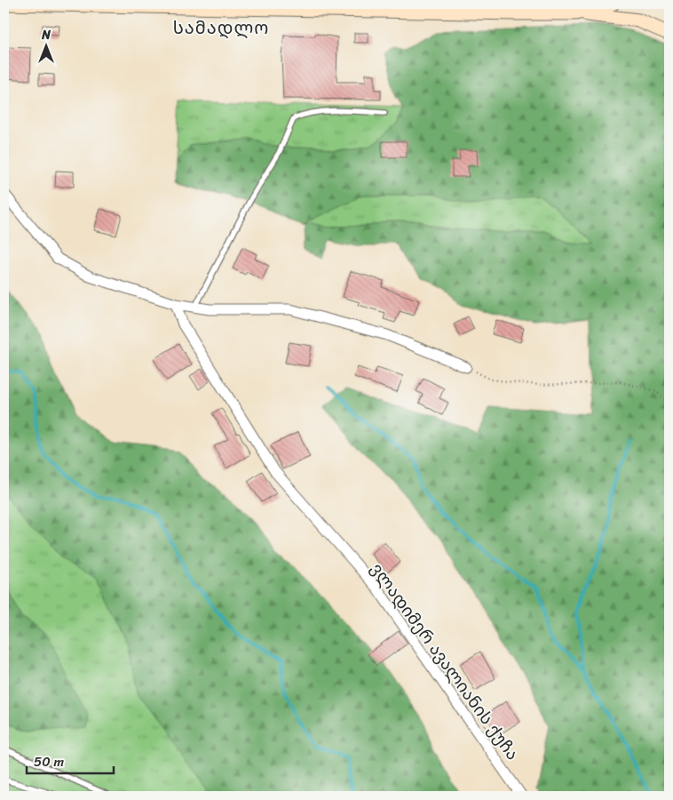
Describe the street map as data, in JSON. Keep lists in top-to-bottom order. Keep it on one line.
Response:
{"streets":{"street":["ვლადიმერ ავალიანის ქუჩა"]},"districts":["სამადლო"],"scale_bar":"50 m","north":"top"}
